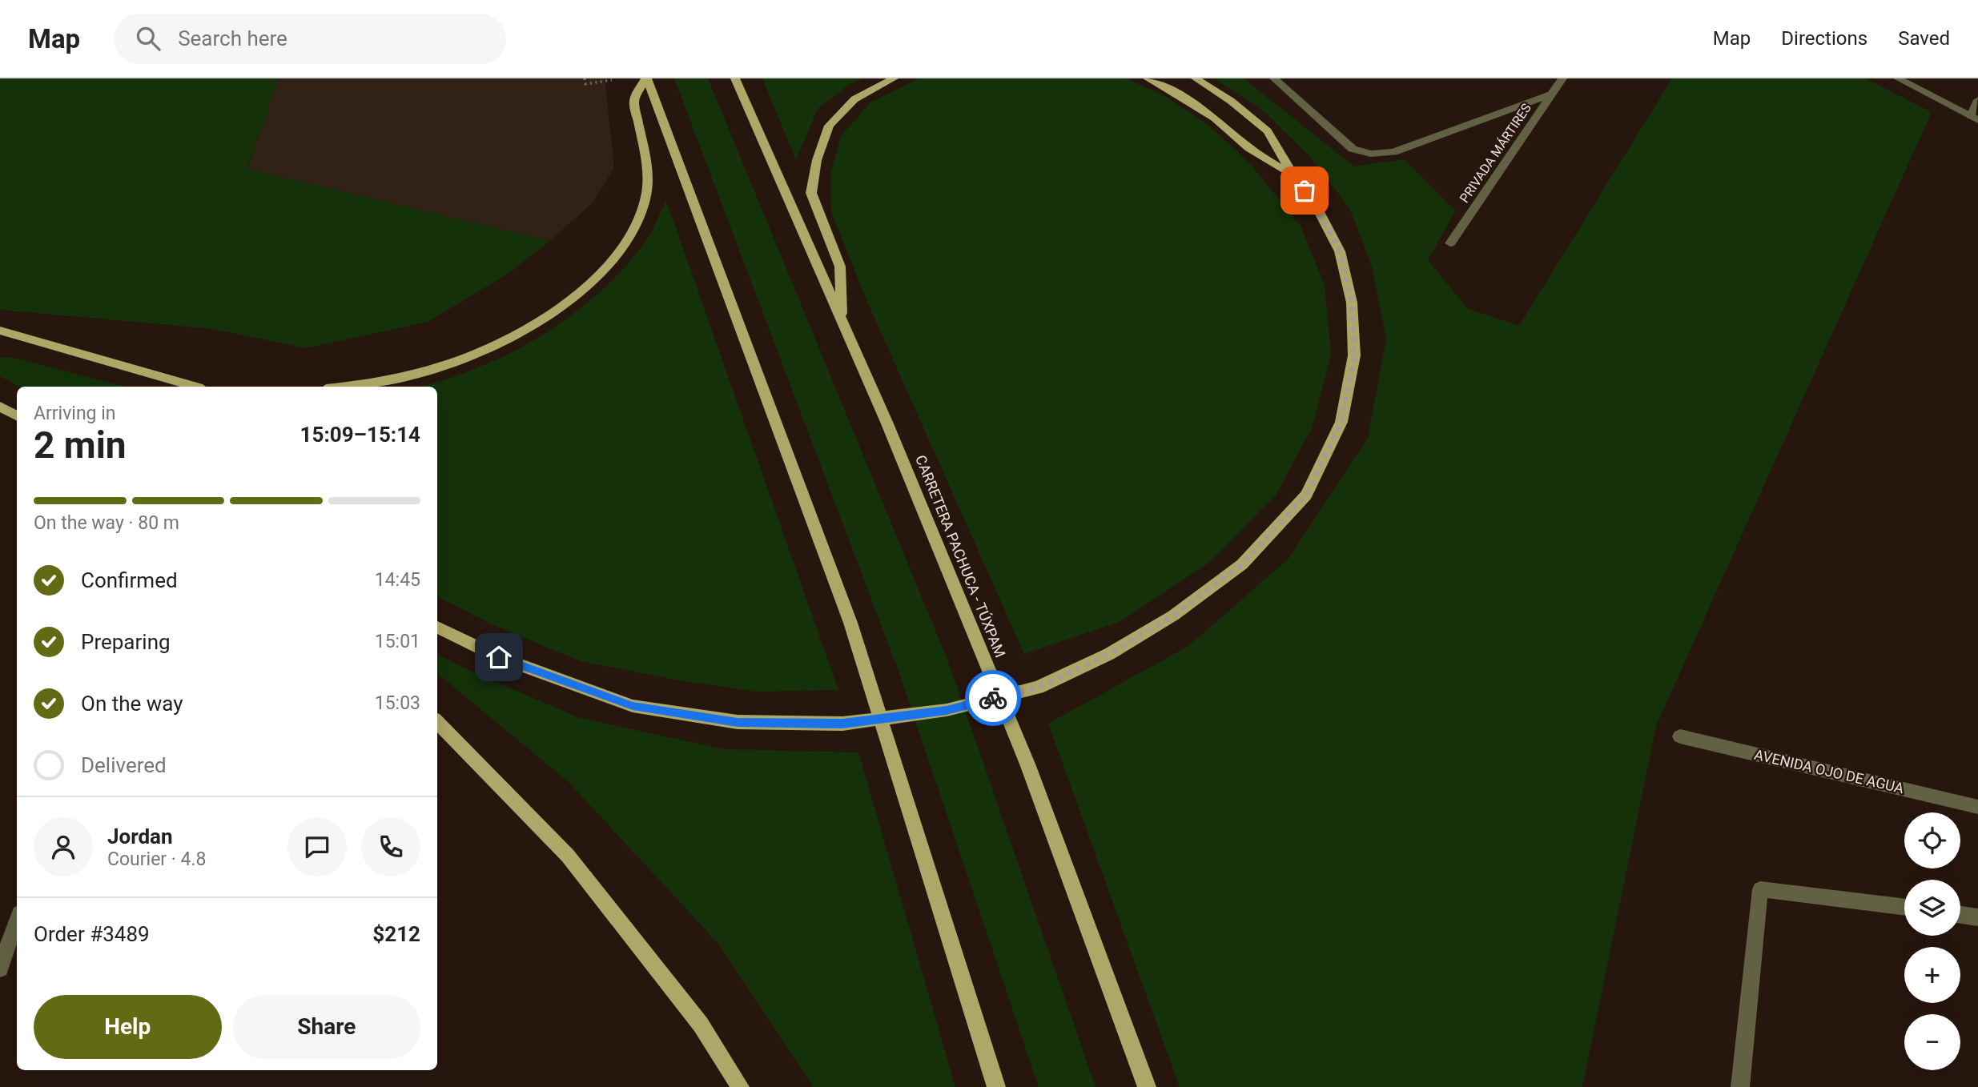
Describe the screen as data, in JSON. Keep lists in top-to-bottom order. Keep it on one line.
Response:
{"streets":{"main road":["CARRETERA PACHUCA - TÚXPAM"],"street":["PRIVADA MÁRTIRES","AVENIDA OJO DE AGUA"]},"page":{"header":"Map","search":"Search here","nav":["Map","Directions","Saved"],"heading":["2 min","Arriving in","15:09–15:14"],"panel":["Jordan","Courier · 4.8","Order #3489","$212"],"bar":"On the way · 80 m","list":[["Confirmed","14:45"],["Preparing","15:01"],["On the way","15:03"],"Delivered"],"map_buttons":["+","−"],"buttons":["Help","Share"]}}
